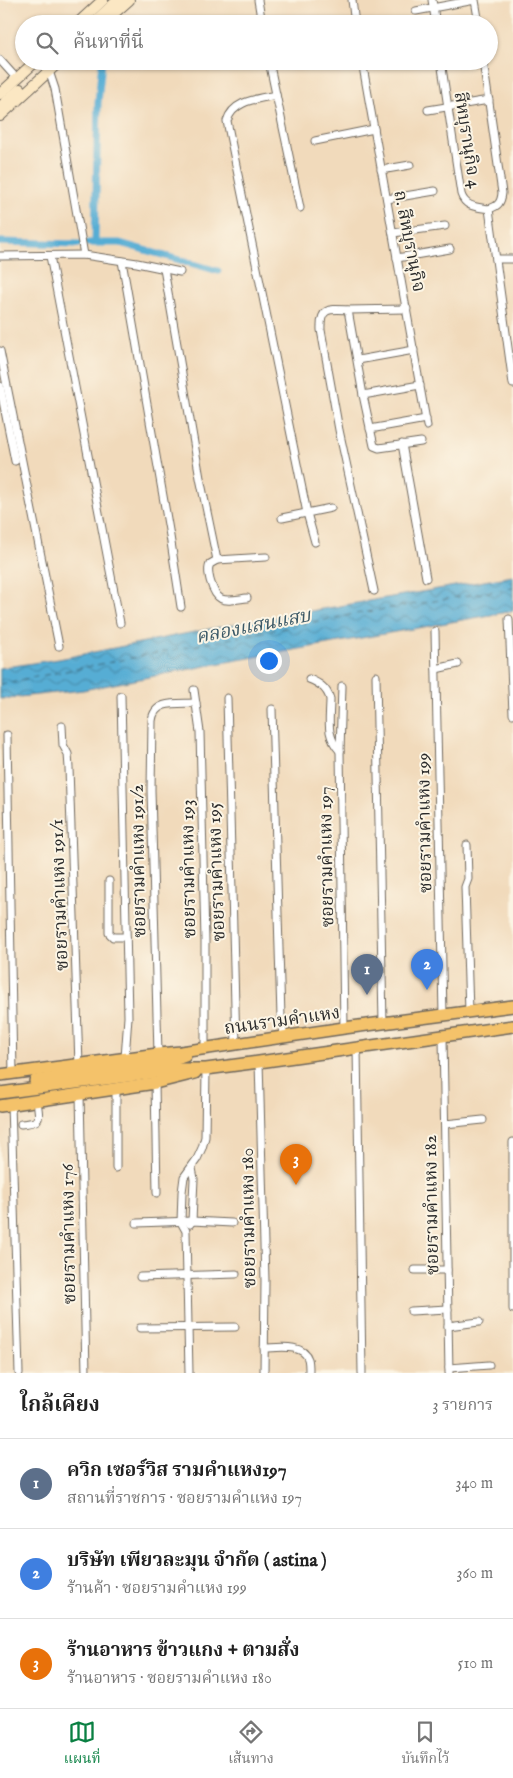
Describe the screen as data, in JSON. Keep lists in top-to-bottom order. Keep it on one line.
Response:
{"streets":{"main road":["ถนนรามคำแหง"],"street":["สีหบุรานุกิจ 4","ถ. สีหบุรานุกิจ","ซอยรามคำแหง 199","ซอยรามคำแหง 197","ซอยรามคำแหง 191/2","ซอยรามคำแหง 193","ซอยรามคำแหง 195","ซอยรามคำแหง 191/1","ซอยรามคำแหง 182","ซอยรามคำแหง 180","ซอยรามคำแหง 176"]},"crossings":[["ซอยรามคำแหง 199","ถนนรามคำแหง"],["ซอยรามคำแหง 197","ถนนรามคำแหง"],["ซอยรามคำแหง 191/2","ซอยรามคำแหง 193"],["ซอยรามคำแหง 191/2","ถนนรามคำแหง"],["ซอยรามคำแหง 193","ถนนรามคำแหง"],["ซอยรามคำแหง 195","ถนนรามคำแหง"],["ซอยรามคำแหง 191/1","ถนนรามคำแหง"]],"water":["คลองแสนแสบ"],"page":{"search":"ค้นหาที่นี่","pins":["2","1","3"],"heading":["ใกล้เคียง","3 รายการ"],"list":[{"mark":"1","name":"ควิก เซอร์วิส รามคำแหง197","note":"สถานที่ราชการ · ซอยรามคำแหง 197","value":"340 m"},{"mark":"2","name":"บริษัท เพียวละมุน จำกัด ( astina )","note":"ร้านค้า · ซอยรามคำแหง 199","value":"360 m"},{"mark":"3","name":"ร้านอาหาร ข้าวแกง + ตามสั่ง","note":"ร้านอาหาร · ซอยรามคำแหง 180","value":"510 m"}],"nav":["แผนที่","เส้นทาง","บันทึกไว้"]}}
